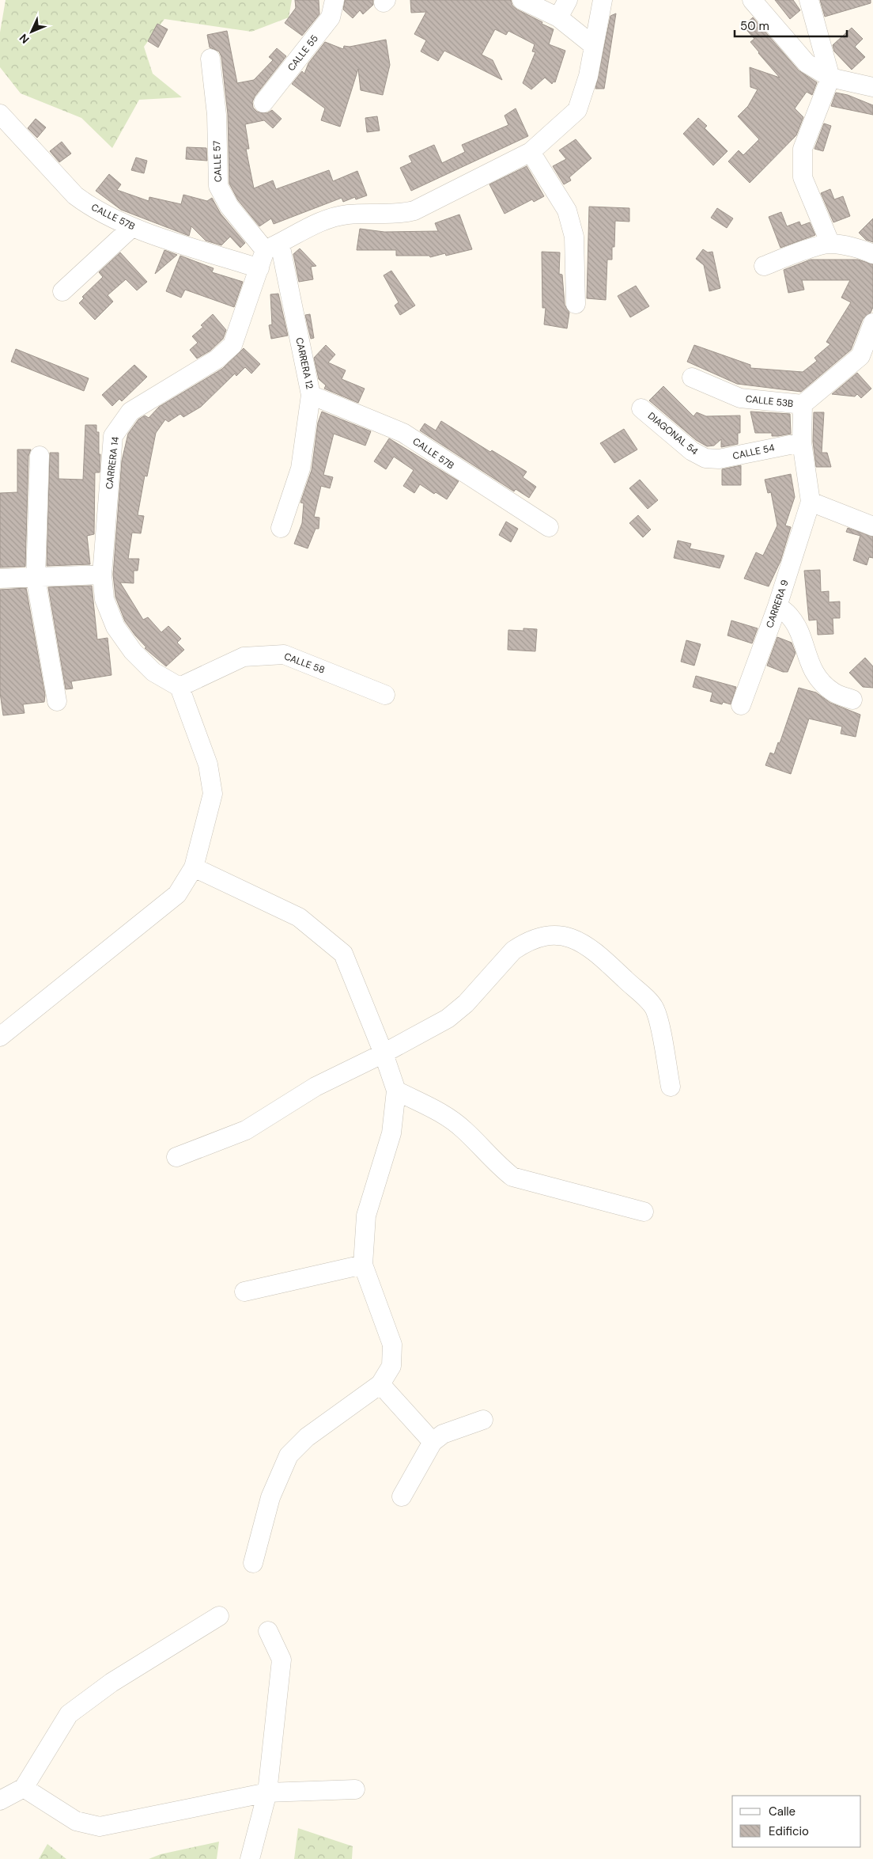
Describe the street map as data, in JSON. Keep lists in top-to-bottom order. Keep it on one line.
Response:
{"streets":{"street":["CALLE 55","CALLE 57","CALLE 57B","CARRERA 12","CALLE 53B","DIAGONAL 54","CALLE 54","CARRERA 14","CARRERA 9","CALLE 58"]},"crossings":[["CALLE 57","CARRERA 12"],["CALLE 57","CARRERA 14"],["CALLE 57B","CARRERA 12"],["CALLE 57B","CARRERA 14"],["CARRERA 12","CARRERA 14"],["DIAGONAL 54","CALLE 54"],["CARRERA 14","CALLE 58"]],"legend":["Calle","Edificio"],"scale_bar":"50 m","north":"bottom left"}
